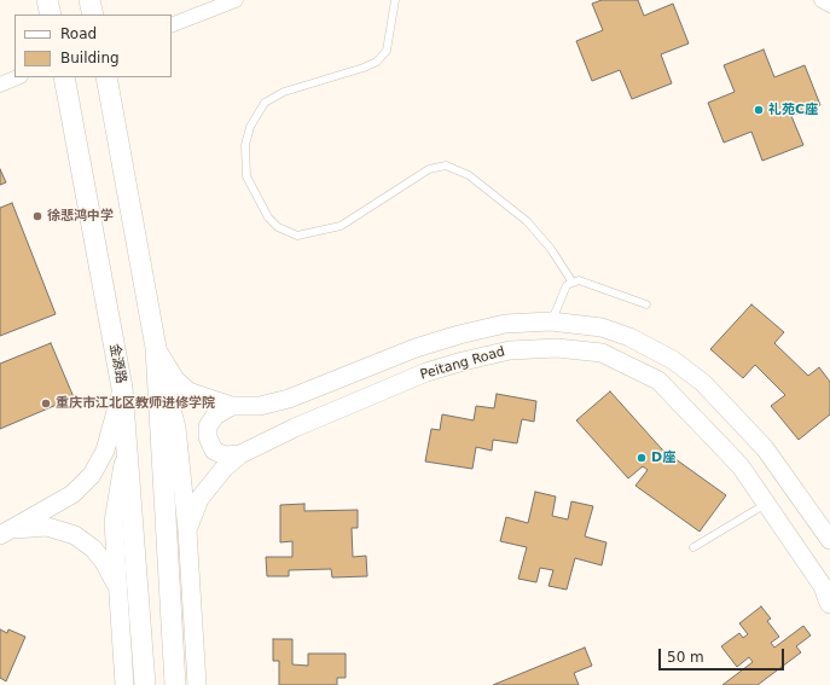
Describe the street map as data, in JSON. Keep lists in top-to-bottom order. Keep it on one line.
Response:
{"streets":{"main road":["金源路"],"street":["Peitang Road"]},"places":["礼苑C座","徐悲鸿中学","重庆市江北区教师进修学院","D座"],"legend":["Road","Building"],"scale_bar":"50 m"}
